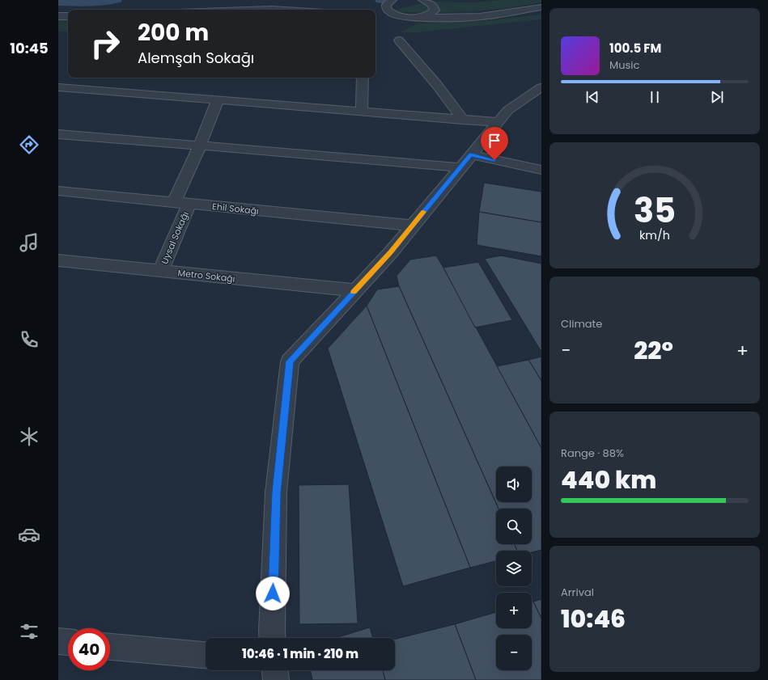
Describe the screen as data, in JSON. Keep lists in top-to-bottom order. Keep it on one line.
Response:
{"streets":{"street":["Ehil Sokağı","Uysal Sokağı","Metro Sokağı"]},"crossings":[["Ehil Sokağı","Uysal Sokağı"],["Uysal Sokağı","Metro Sokağı"]],"page":{"tabs":"10:45","turn":["200 m","Alemşah Sokağı"],"song":["100.5 FM","Music"],"tile":["Climate",["Range · 88%","440 km"],["Arrival","10:46"]],"heat":["−","22°","+"],"map_buttons":["+","−"],"limit":"40","trip":"10:46 · 1 min · 210 m","gauge":["35","km/h"]}}
